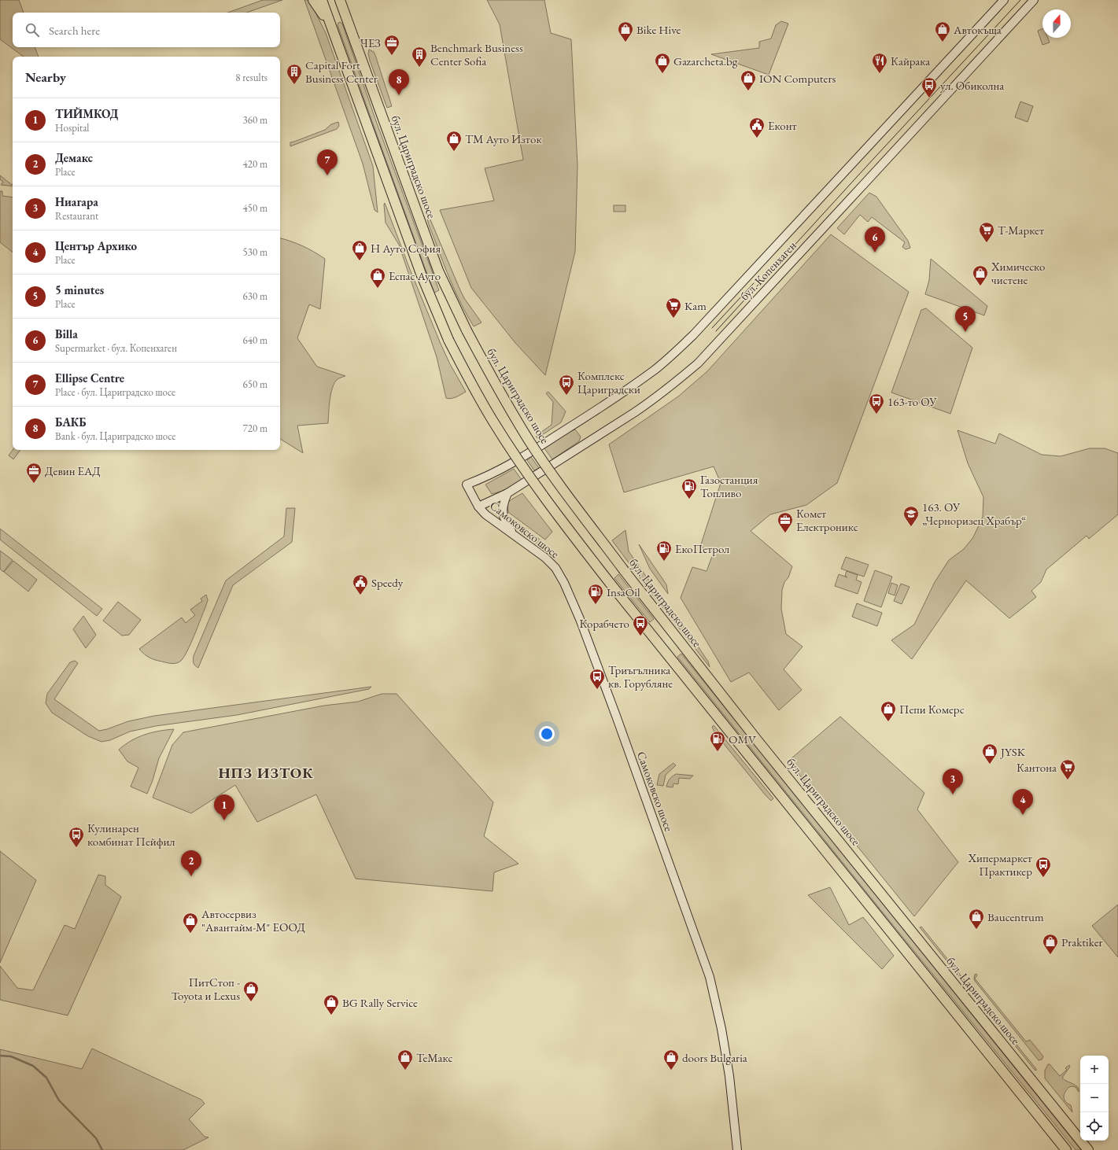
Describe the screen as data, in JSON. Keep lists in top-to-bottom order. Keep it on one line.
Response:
{"streets":{"highway":["бул. Цариградско шосе"],"main road":["бул. Копенхаген","Самоковско шосе"]},"crossings":[["бул. Копенхаген","Самоковско шосе"]],"districts":["НПЗ ИЗТОК"],"places":{"shop":["Bike Hive","Автокъща","Gazarcheta.bg","ION Computers","ТМ Ауто Изток","Н Ауто София","Химическо чистене","Еспас Ауто","Пепи Комерс","JYSK","Baucentrum","Автосервиз \"Авантайм-М\" ЕООД","Praktiker","ПитСтоп - Toyota и Lexus","BG Rally Service","ТеМакс","doors Bulgaria"],"office":["ЧЕЗ","Девин ЕАД","Комет Електроникс"],"building":["Benchmark Business Center Sofia","Capital Fort Business Center"],"restaurant":["Кайрака"],"bus stop":["ул. Обиколна","Комплекс Цариградски","163-то ОУ","Корабчето","Триъгълника кв. Горубляне","Кулинарен комбинат Пейфил","Хипермаркет Практикер"],"public building":["Еконт","Speedy"],"supermarket":["Т-Маркет","Kam","Кантона"],"fuel station":["Газостанция Топливо","ЕкоПетрол","InsaOil","OMV"],"school or university":["163. ОУ „Черноризец Храбър“"]},"north":"top","page":{"search":"Search here","heading":["Nearby","8 results"],"pins":["8","7","6","5","3","4","1","2"],"list":[{"mark":"1","name":"ТИЙМКОД","note":"Hospital","value":"360 m"},{"mark":"2","name":"Демакс","note":"Place","value":"420 m"},{"mark":"3","name":"Ниагара","note":"Restaurant","value":"450 m"},{"mark":"4","name":"Център Архико","note":"Place","value":"530 m"},{"mark":"5","name":"5 minutes","note":"Place","value":"630 m"},{"mark":"6","name":"Billa","note":"Supermarket · бул. Копенхаген","value":"640 m"},{"mark":"7","name":"Ellipse Centre","note":"Place · бул. Цариградско шосе","value":"650 m"},{"mark":"8","name":"БАКБ","note":"Bank · бул. Цариградско шосе","value":"720 m"}],"map_buttons":["+","−"]}}
